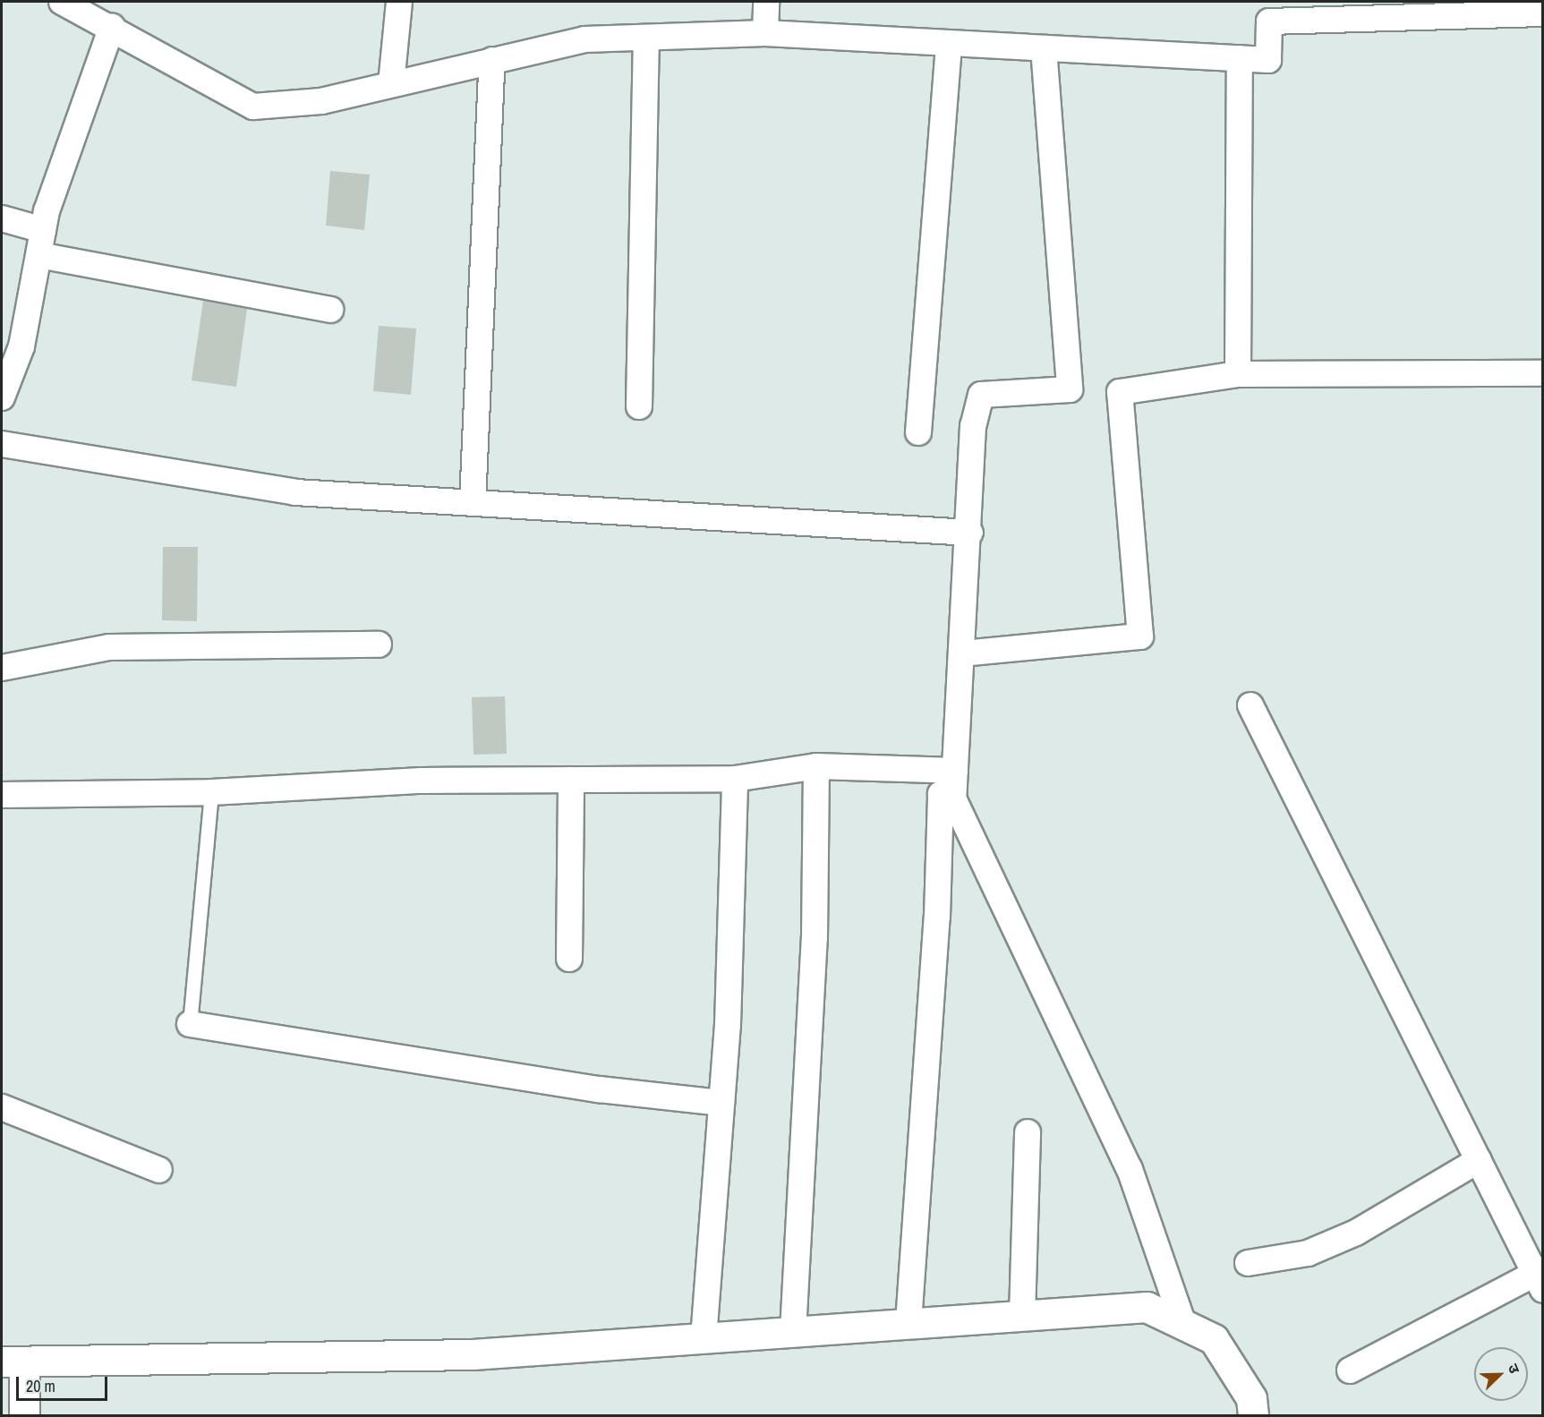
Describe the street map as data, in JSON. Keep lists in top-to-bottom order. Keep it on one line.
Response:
{"scale_bar":"20 m","north":"top right"}
